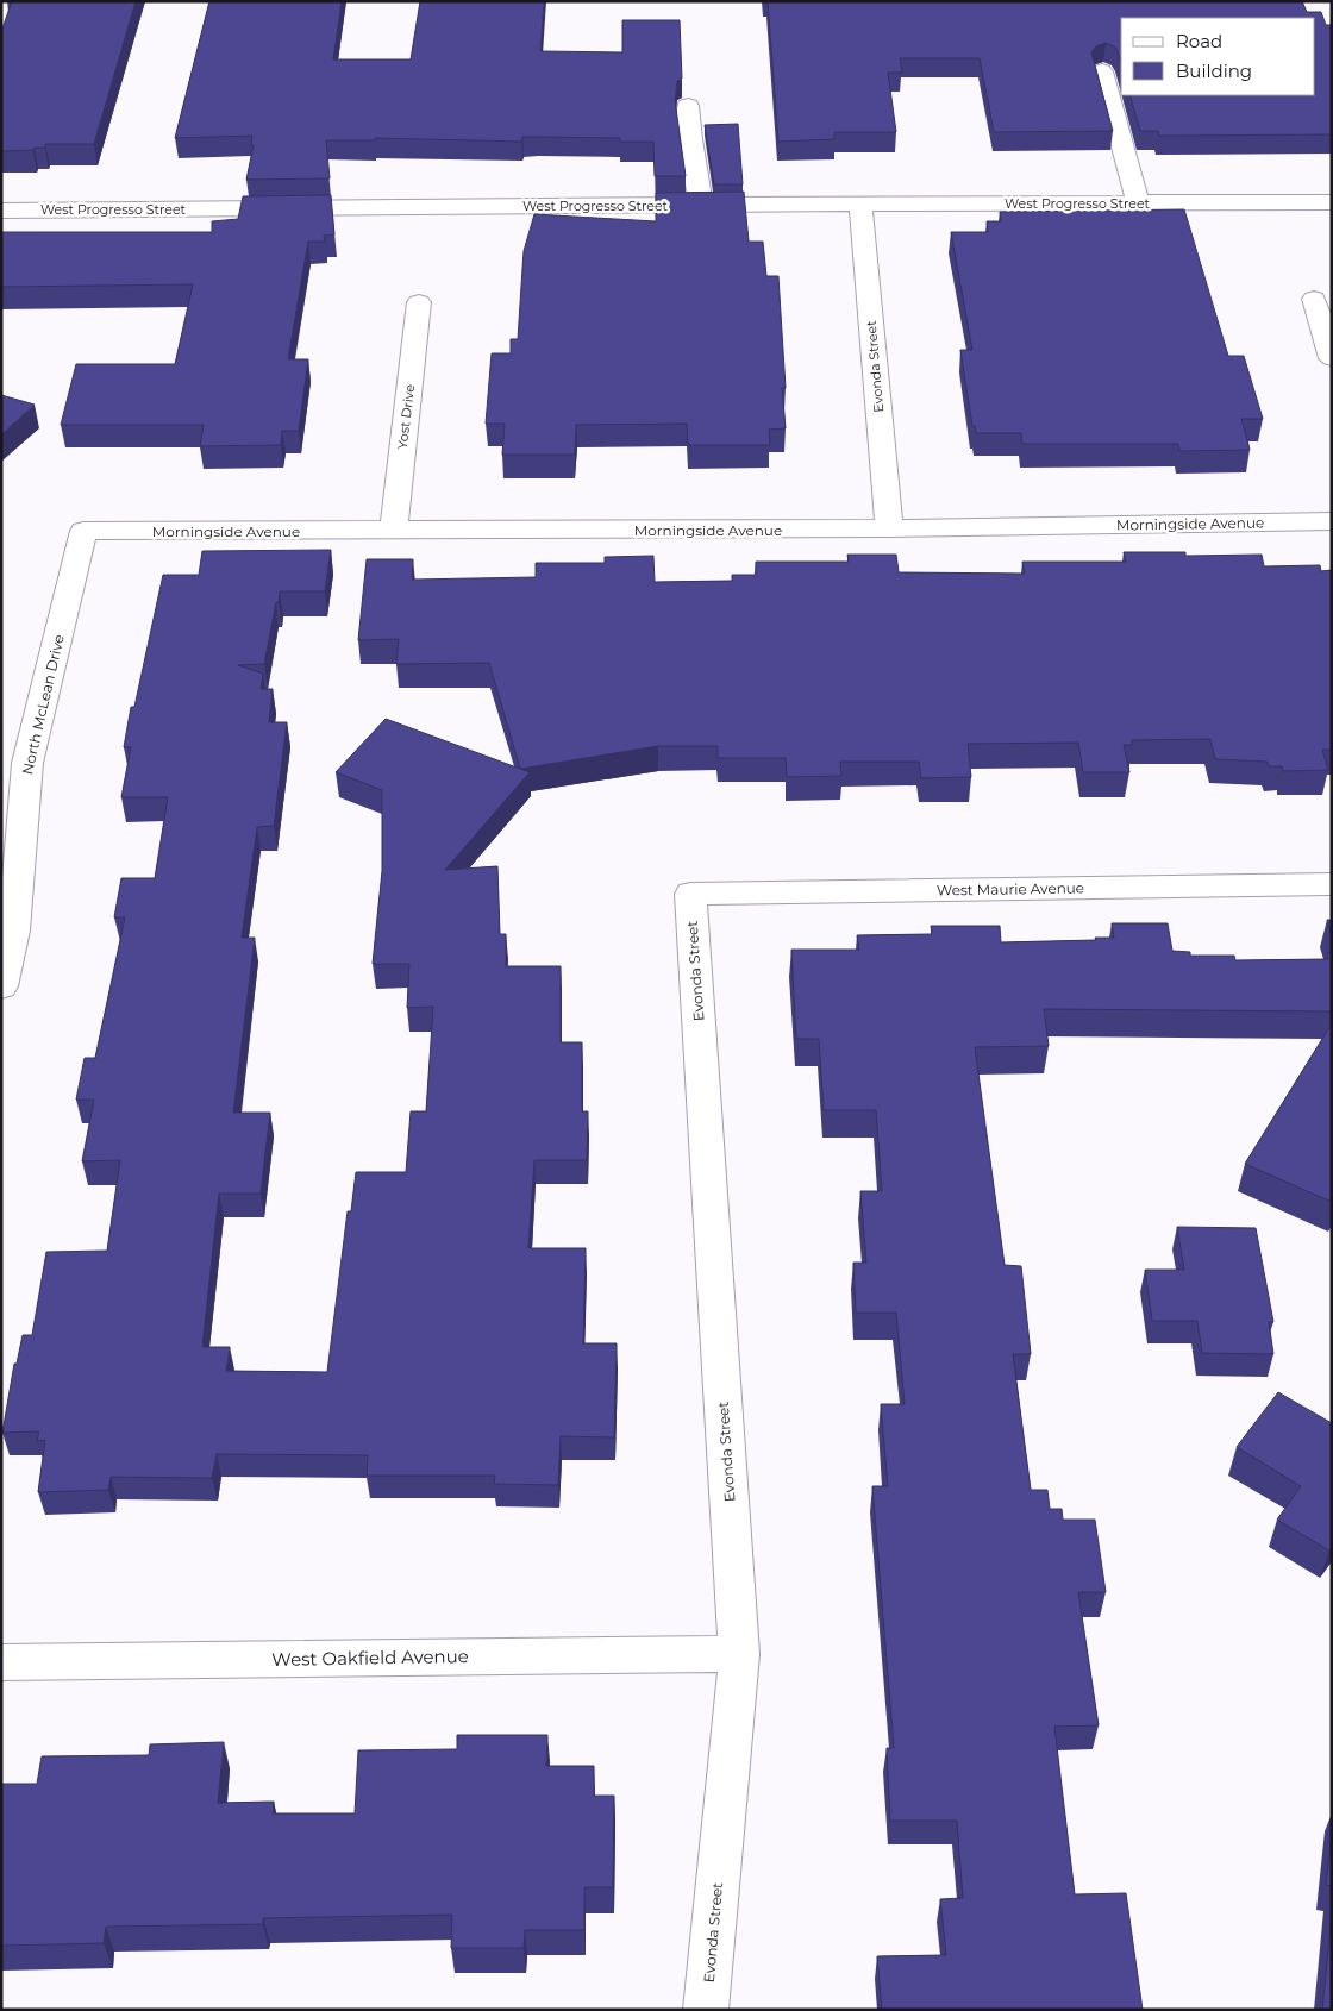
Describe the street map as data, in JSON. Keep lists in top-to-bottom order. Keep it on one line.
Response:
{"streets":{"street":["West Progresso Street","Evonda Street","Yost Drive","Morningside Avenue","North McLean Drive","West Maurie Avenue","West Oakfield Avenue"]},"crossings":[["West Progresso Street","Evonda Street"],["Evonda Street","Morningside Avenue"],["Evonda Street","West Maurie Avenue"],["Evonda Street","West Oakfield Avenue"],["Yost Drive","Morningside Avenue"],["Morningside Avenue","North McLean Drive"]],"legend":["Road","Building"]}
